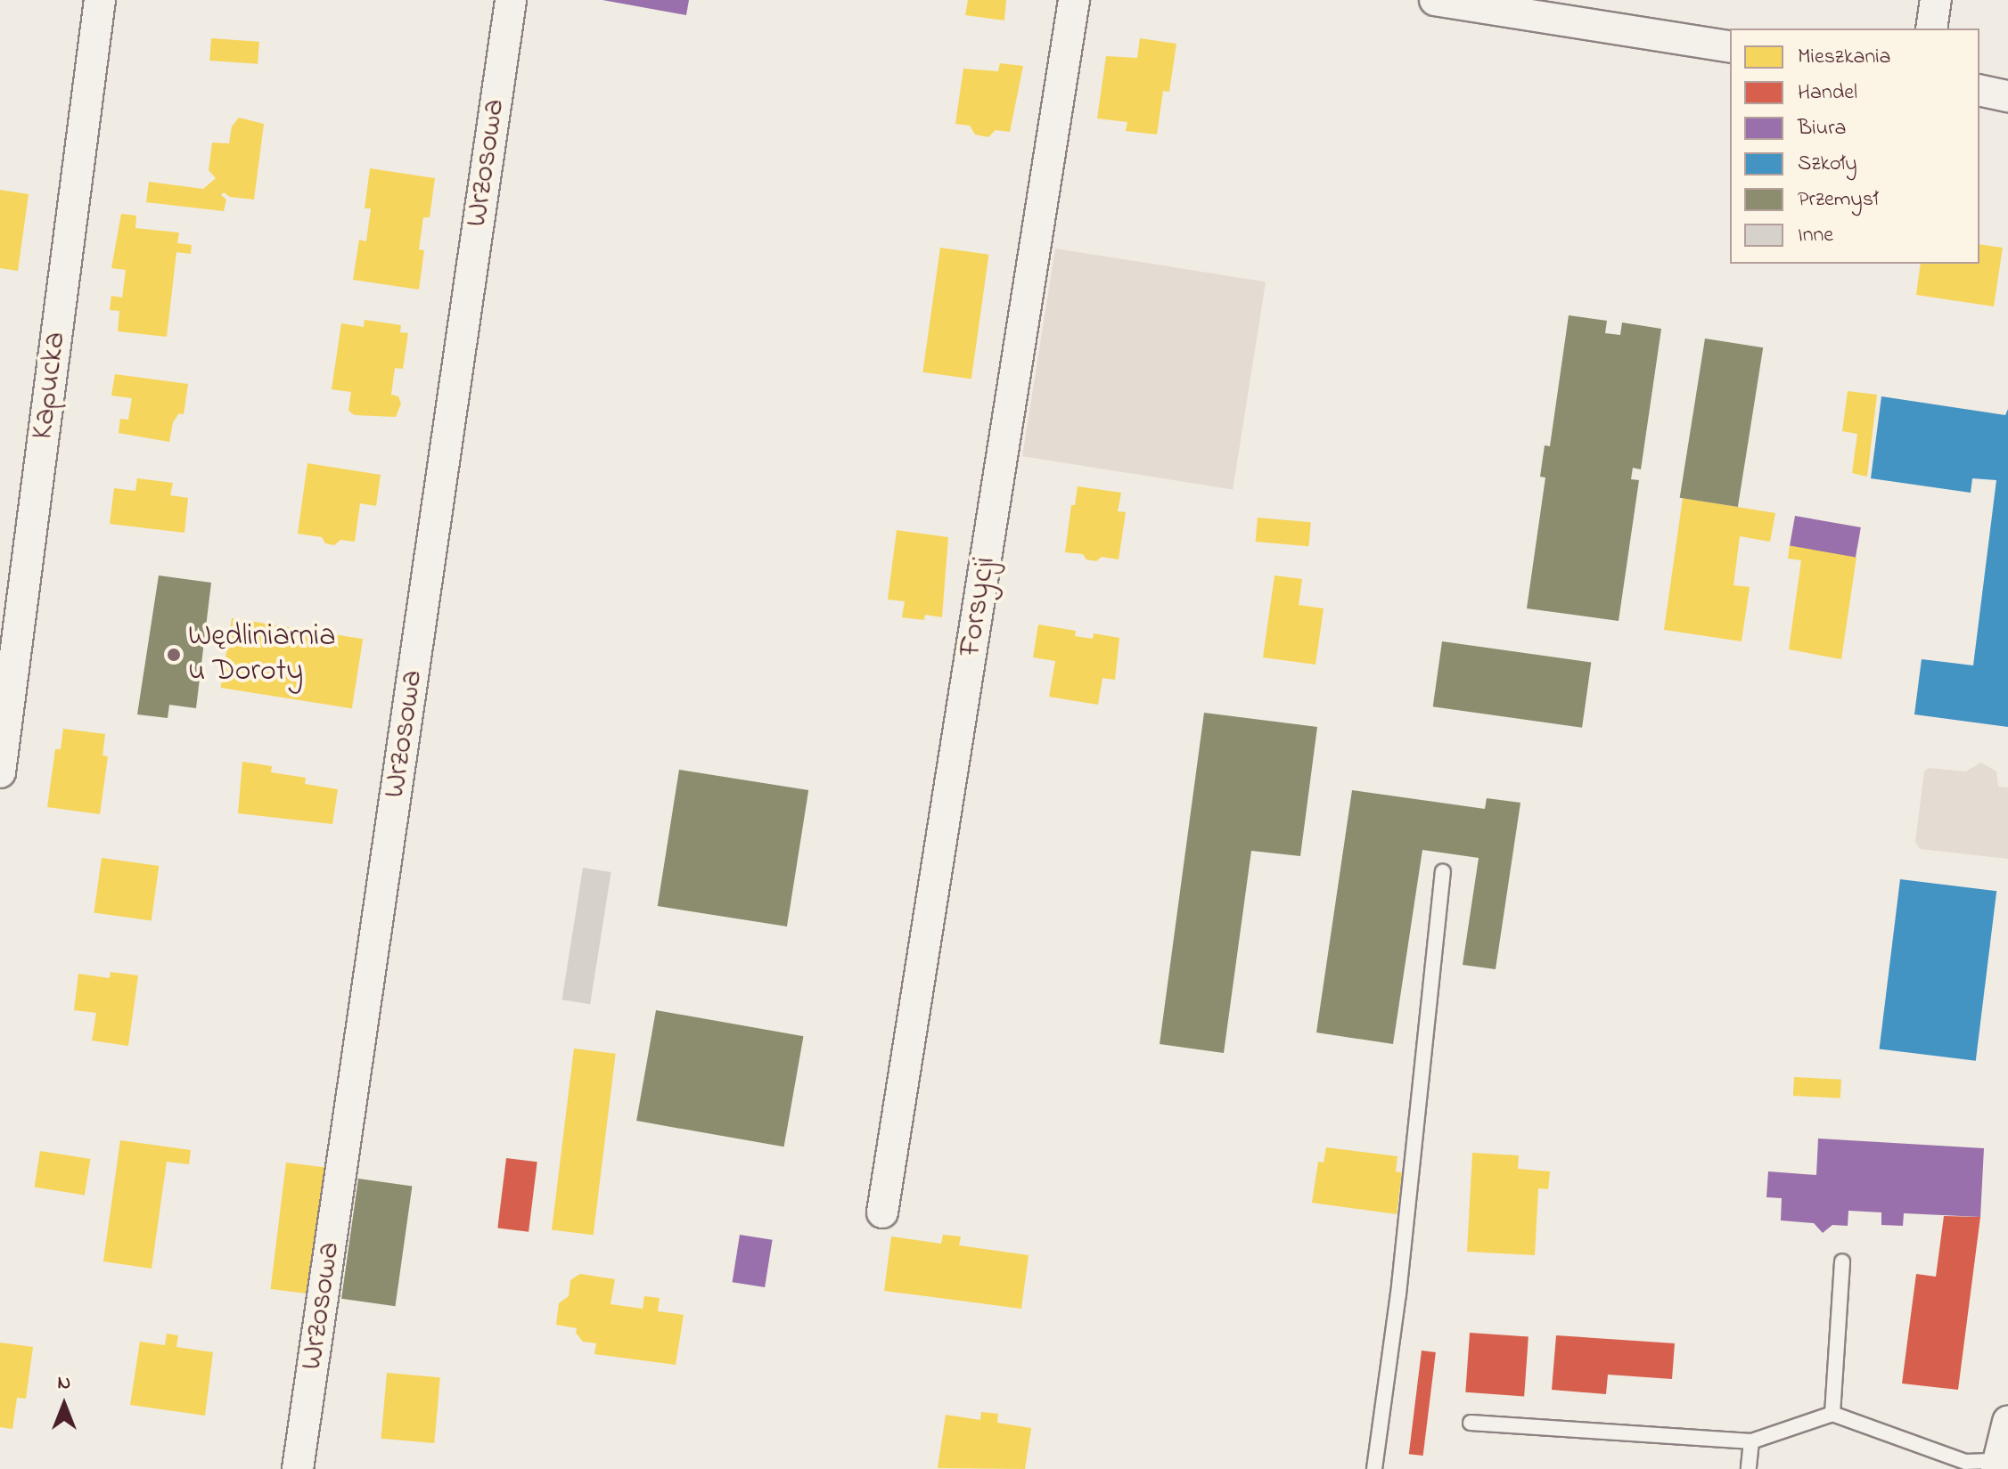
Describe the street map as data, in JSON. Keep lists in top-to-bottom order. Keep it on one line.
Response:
{"streets":{"street":["Wrzosowa","Kapucka","Forsycji"]},"places":["Wędliniarnia u Doroty"],"legend":["Mieszkania","Handel","Biura","Szkoły","Przemysł","Inne"],"north":"top"}
